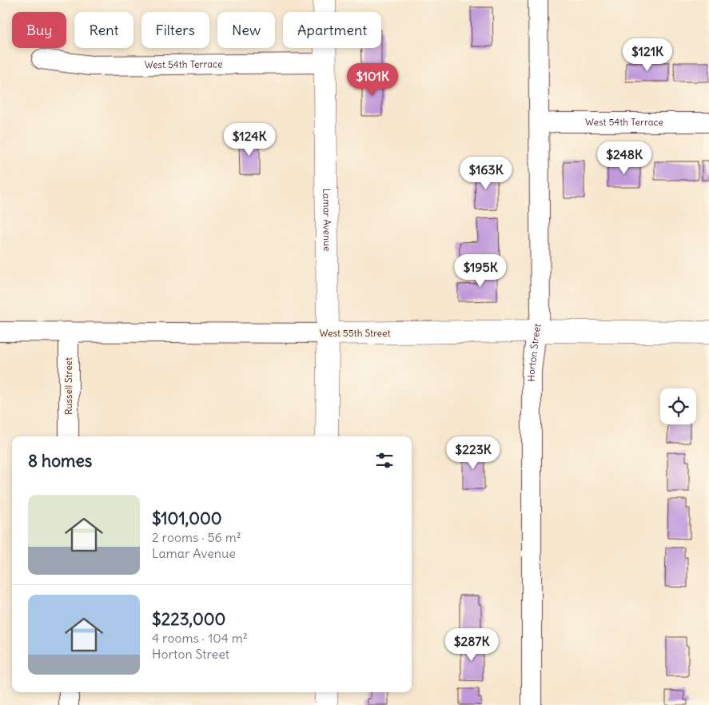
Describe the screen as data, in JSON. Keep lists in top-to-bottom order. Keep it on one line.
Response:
{"streets":{"street":["West 54th Terrace","Lamar Avenue","West 55th Street","Horton Street","Russell Street"]},"crossings":[["West 54th Terrace","Lamar Avenue"],["West 54th Terrace","Horton Street"],["Lamar Avenue","West 55th Street"],["West 55th Street","Horton Street"],["West 55th Street","Russell Street"]],"page":{"chip":["Buy","Rent","Filters","New","Apartment"],"price":["$121K","$101K","$124K","$248K","$163K","$195K","$223K","$287K"],"heading":"8 homes","list":[{"name":"$101,000","note":"2 rooms · 56 m² · Lamar Avenue"},{"name":"$223,000","note":"4 rooms · 104 m² · Horton Street"}]}}
